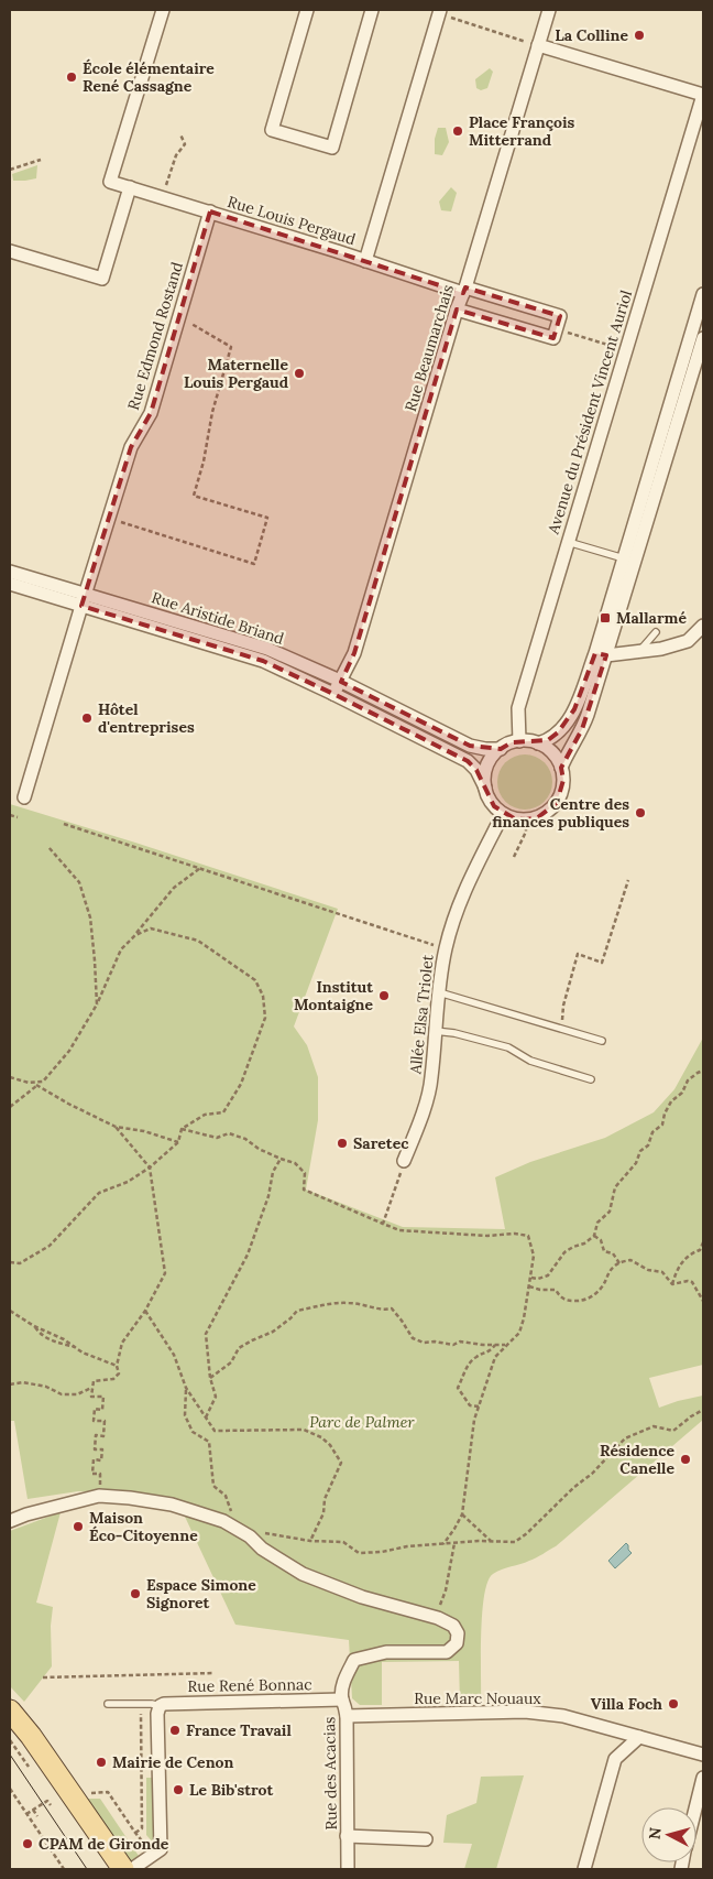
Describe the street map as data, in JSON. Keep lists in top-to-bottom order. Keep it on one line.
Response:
{"streets":{"street":["Rue Louis Pergaud","Rue Edmond Rostand","Rue Beaumarchais","Avenue du Président Vincent Auriol","Rue Aristide Briand","Allée Elsa Triolet","Rue René Bonnac","Rue Marc Nouaux","Rue des Acacias"]},"crossings":[["Rue Louis Pergaud","Rue Edmond Rostand"],["Rue Louis Pergaud","Rue Beaumarchais"],["Rue Edmond Rostand","Rue Aristide Briand"],["Rue Beaumarchais","Rue Aristide Briand"],["Avenue du Président Vincent Auriol","Rue Aristide Briand"],["Avenue du Président Vincent Auriol","Allée Elsa Triolet"],["Rue Aristide Briand","Allée Elsa Triolet"],["Rue René Bonnac","Rue des Acacias"],["Rue Marc Nouaux","Rue des Acacias"]],"parks":["Parc de Palmer"],"places":{"other":["La Colline","École élémentaire René Cassagne","Place François Mitterrand","Maternelle Louis Pergaud","Hôtel d'entreprises","Centre des finances publiques","Institut Montaigne","Saretec","Résidence Canelle","Maison Éco-Citoyenne","Espace Simone Signoret","Villa Foch","France Travail","Mairie de Cenon","Le Bib'strot","CPAM de Gironde"],"transit":["Mallarmé"]},"north":"left"}
